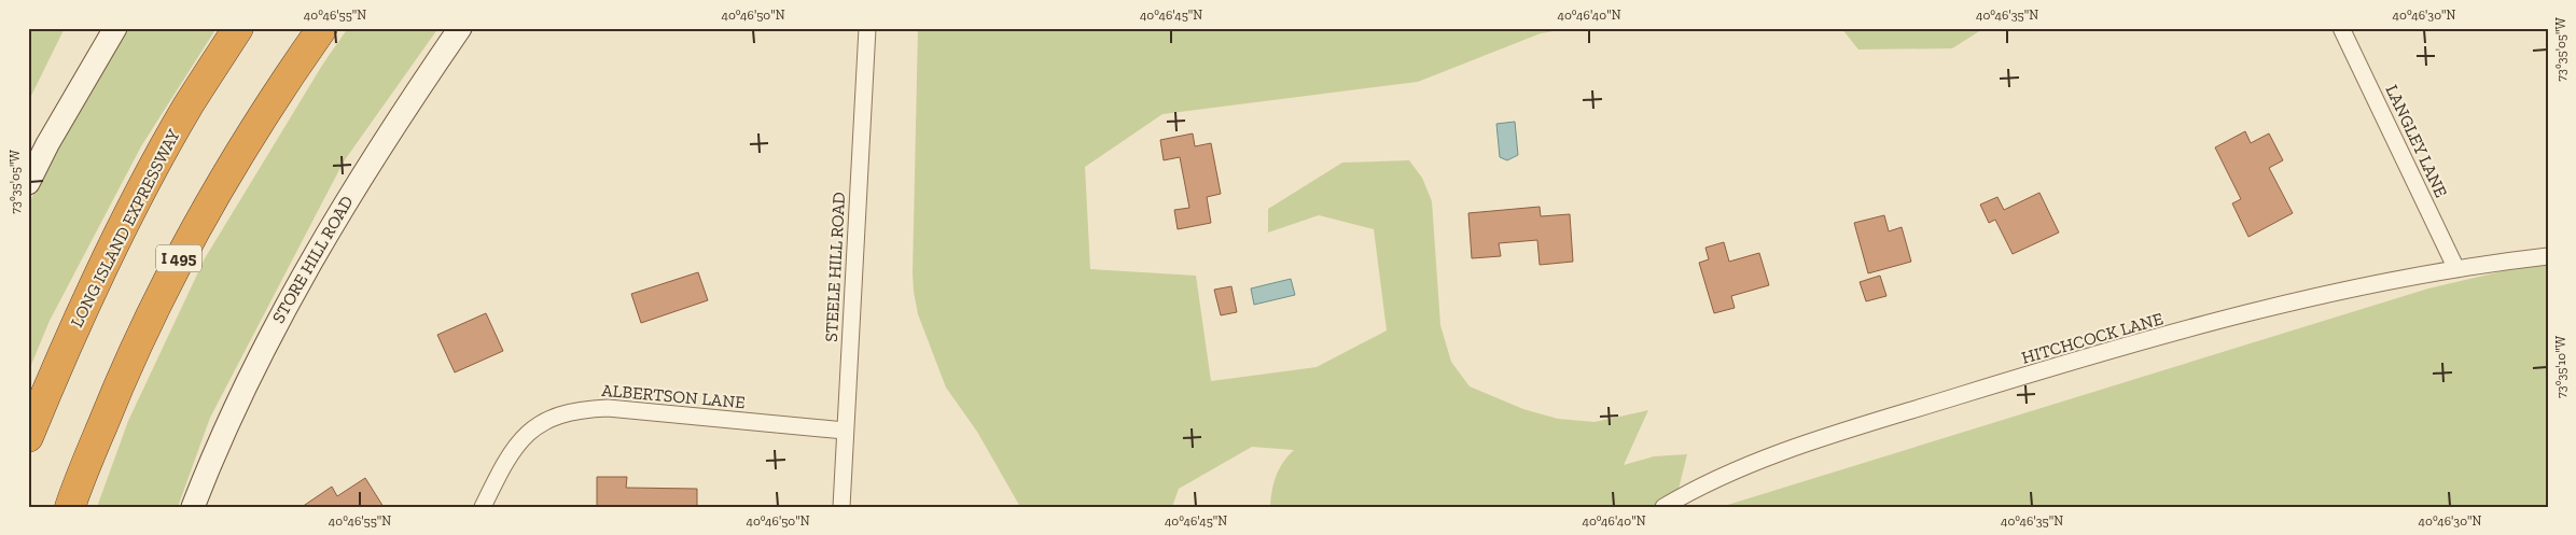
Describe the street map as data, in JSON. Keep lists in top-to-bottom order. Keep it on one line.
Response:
{"streets":{"highway":["LONG ISLAND EXPRESSWAY","I 495"],"main road":["STORE HILL ROAD"],"street":["LANGLEY LANE","STEELE HILL ROAD","HITCHCOCK LANE","ALBERTSON LANE"]},"crossings":[["LANGLEY LANE","HITCHCOCK LANE"],["STEELE HILL ROAD","ALBERTSON LANE"]],"coordinates":["40°46'55\"N","40°46'50\"N","40°46'45\"N","40°46'40\"N","40°46'35\"N","40°46'30\"N","73°35'05\"W","73°35'10\"W"]}
